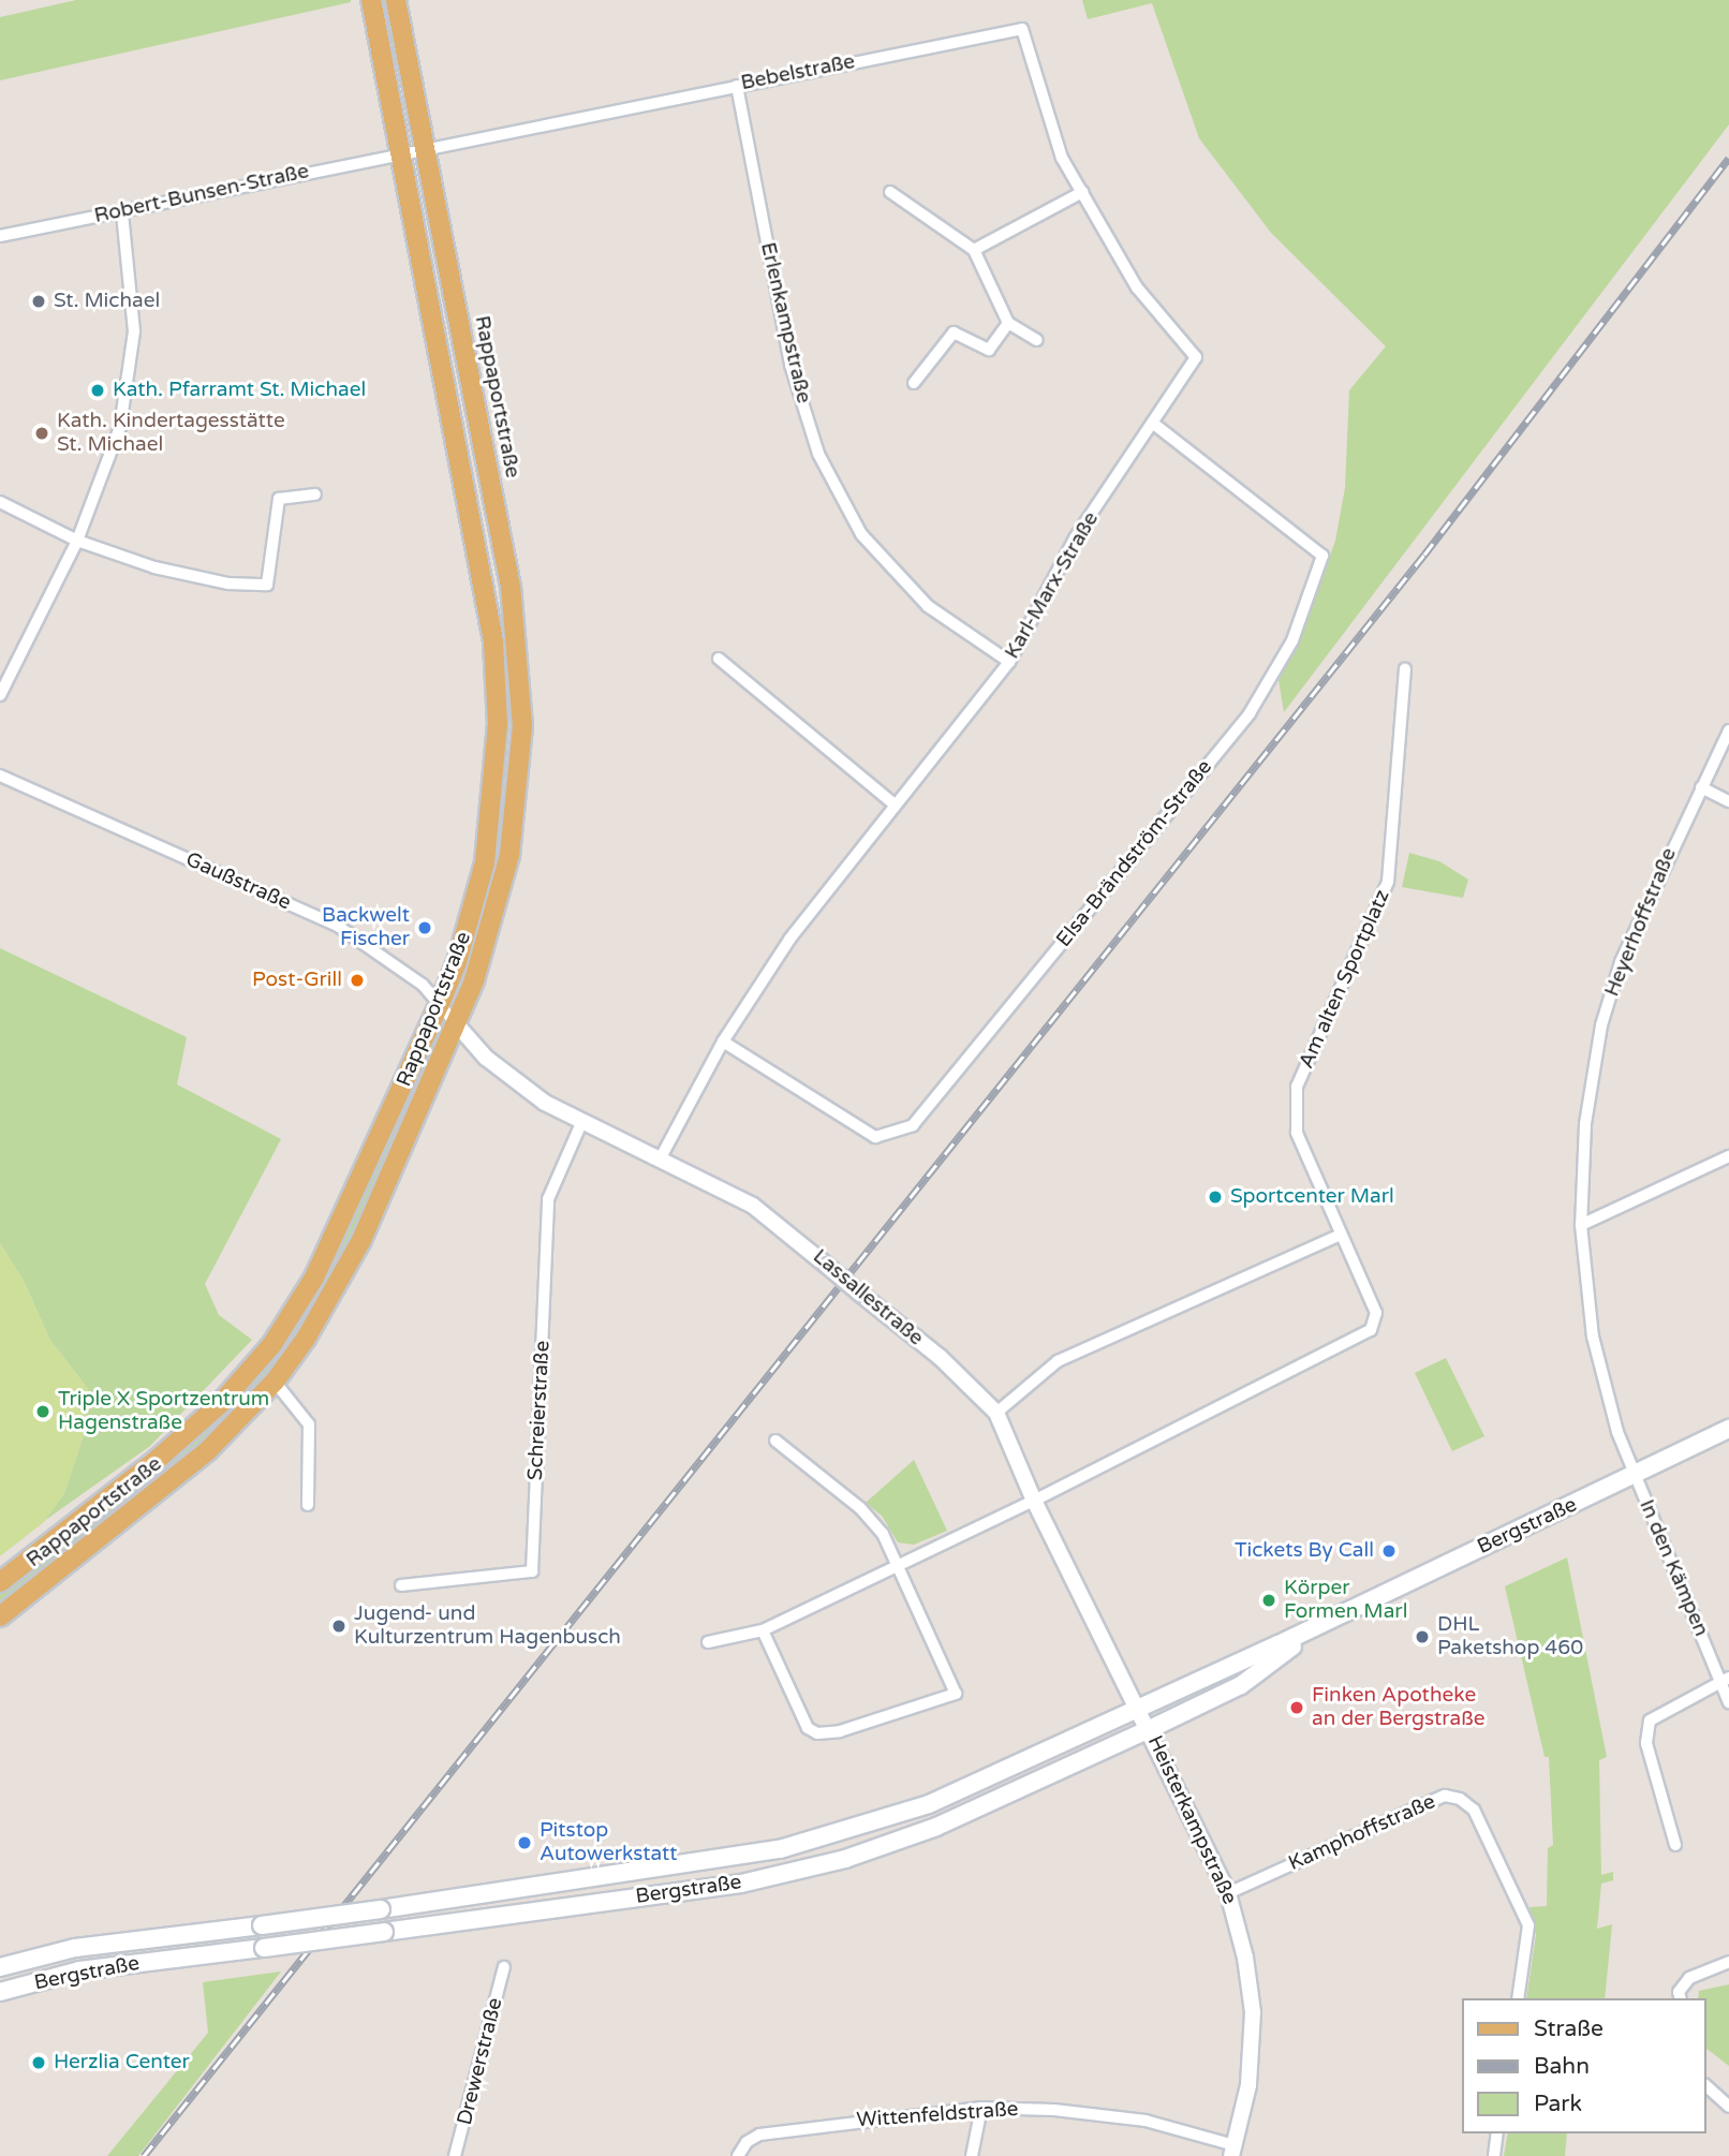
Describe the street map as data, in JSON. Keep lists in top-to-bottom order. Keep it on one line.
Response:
{"streets":{"main road":["Rappaportstraße","Bergstraße"],"street":["Bebelstraße","Robert-Bunsen-Straße","Erlenkampstraße","Karl-Marx-Straße","Elsa-Brändström-Straße","Gaußstraße","Heyerhoffstraße","Am alten Sportplatz","Lassallestraße","Schreierstraße","In den Kämpen","Heisterkampstraße","Kamphoffstraße","Drewerstraße","Wittenfeldstraße"]},"crossings":[["Bebelstraße","Robert-Bunsen-Straße"],["Bebelstraße","Erlenkampstraße"],["Bebelstraße","Rappaportstraße"],["Bebelstraße","Karl-Marx-Straße"],["Robert-Bunsen-Straße","Rappaportstraße"],["Erlenkampstraße","Karl-Marx-Straße"],["Rappaportstraße","Gaußstraße"],["Rappaportstraße","Lassallestraße"],["Karl-Marx-Straße","Elsa-Brändström-Straße"],["Karl-Marx-Straße","Lassallestraße"],["Gaußstraße","Lassallestraße"],["Heyerhoffstraße","Bergstraße"],["Heyerhoffstraße","In den Kämpen"],["Am alten Sportplatz","Lassallestraße"],["Lassallestraße","Schreierstraße"],["Lassallestraße","Bergstraße"],["Lassallestraße","Heisterkampstraße"],["Bergstraße","In den Kämpen"],["Bergstraße","Heisterkampstraße"],["Heisterkampstraße","Kamphoffstraße"],["Heisterkampstraße","Wittenfeldstraße"]],"places":["St. Michael","Kath. Pfarramt St. Michael","Kath. Kindertagesstätte St. Michael","Backwelt Fischer","Post-Grill","Sportcenter Marl","Triple X Sportzentrum Hagenstraße","Tickets By Call","Körper Formen Marl","Jugend- und Kulturzentrum Hagenbusch","DHL Paketshop 460","Finken Apotheke an der Bergstraße","Pitstop Autowerkstatt","Herzlia Center"],"legend":["Straße","Bahn","Park"]}
